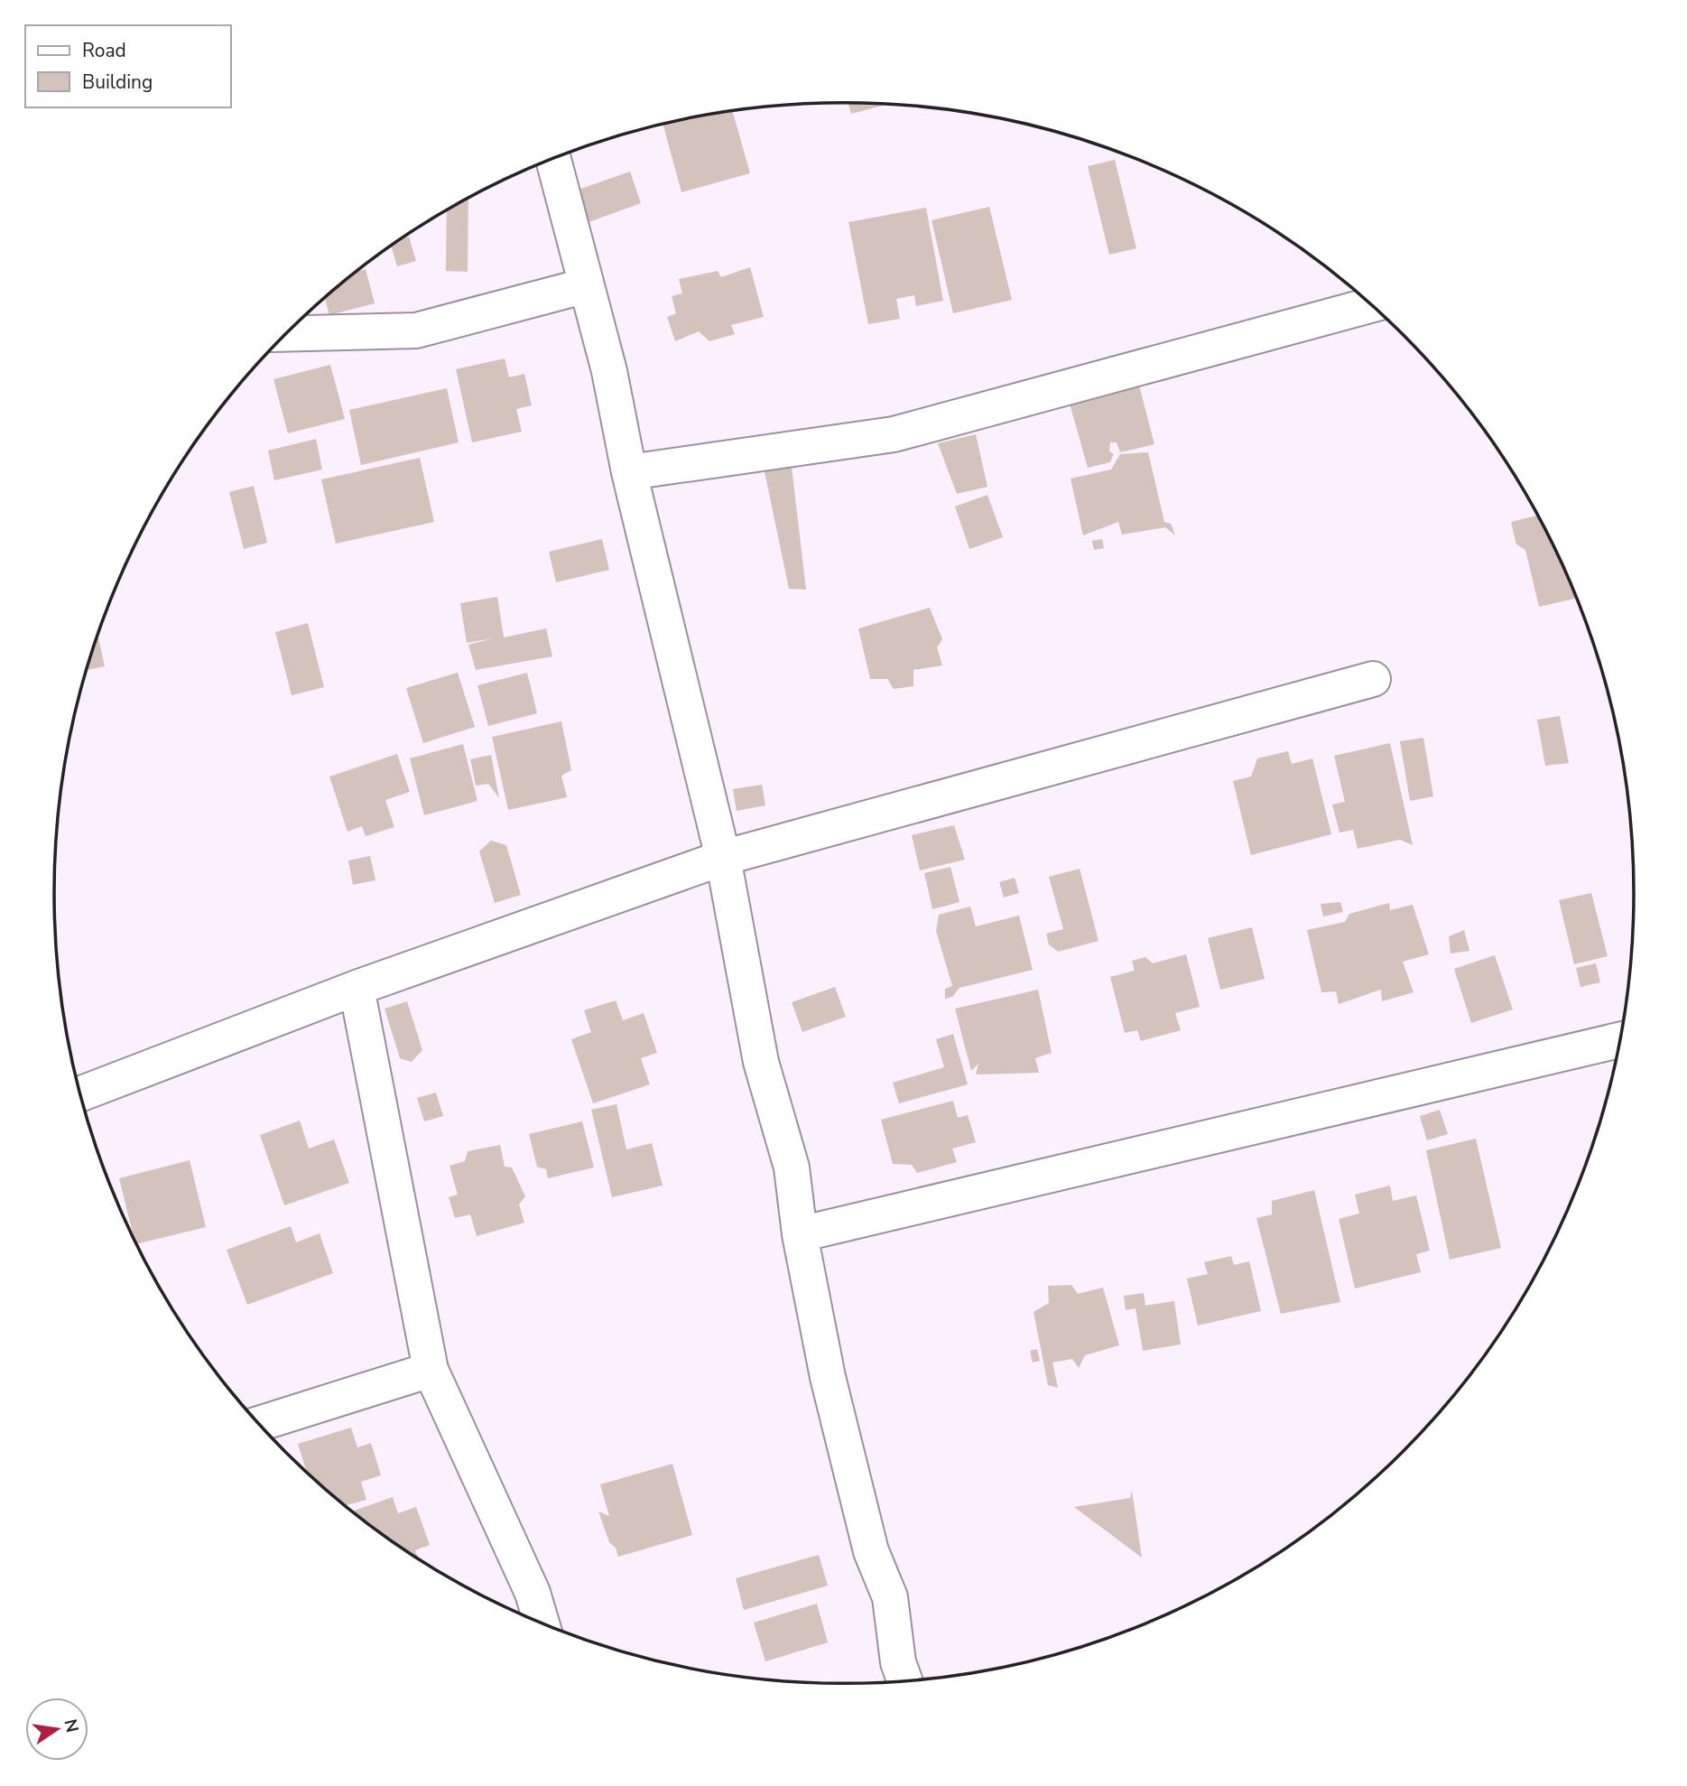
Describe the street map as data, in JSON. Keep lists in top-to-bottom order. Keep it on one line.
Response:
{"legend":["Road","Building"],"north":"right"}
